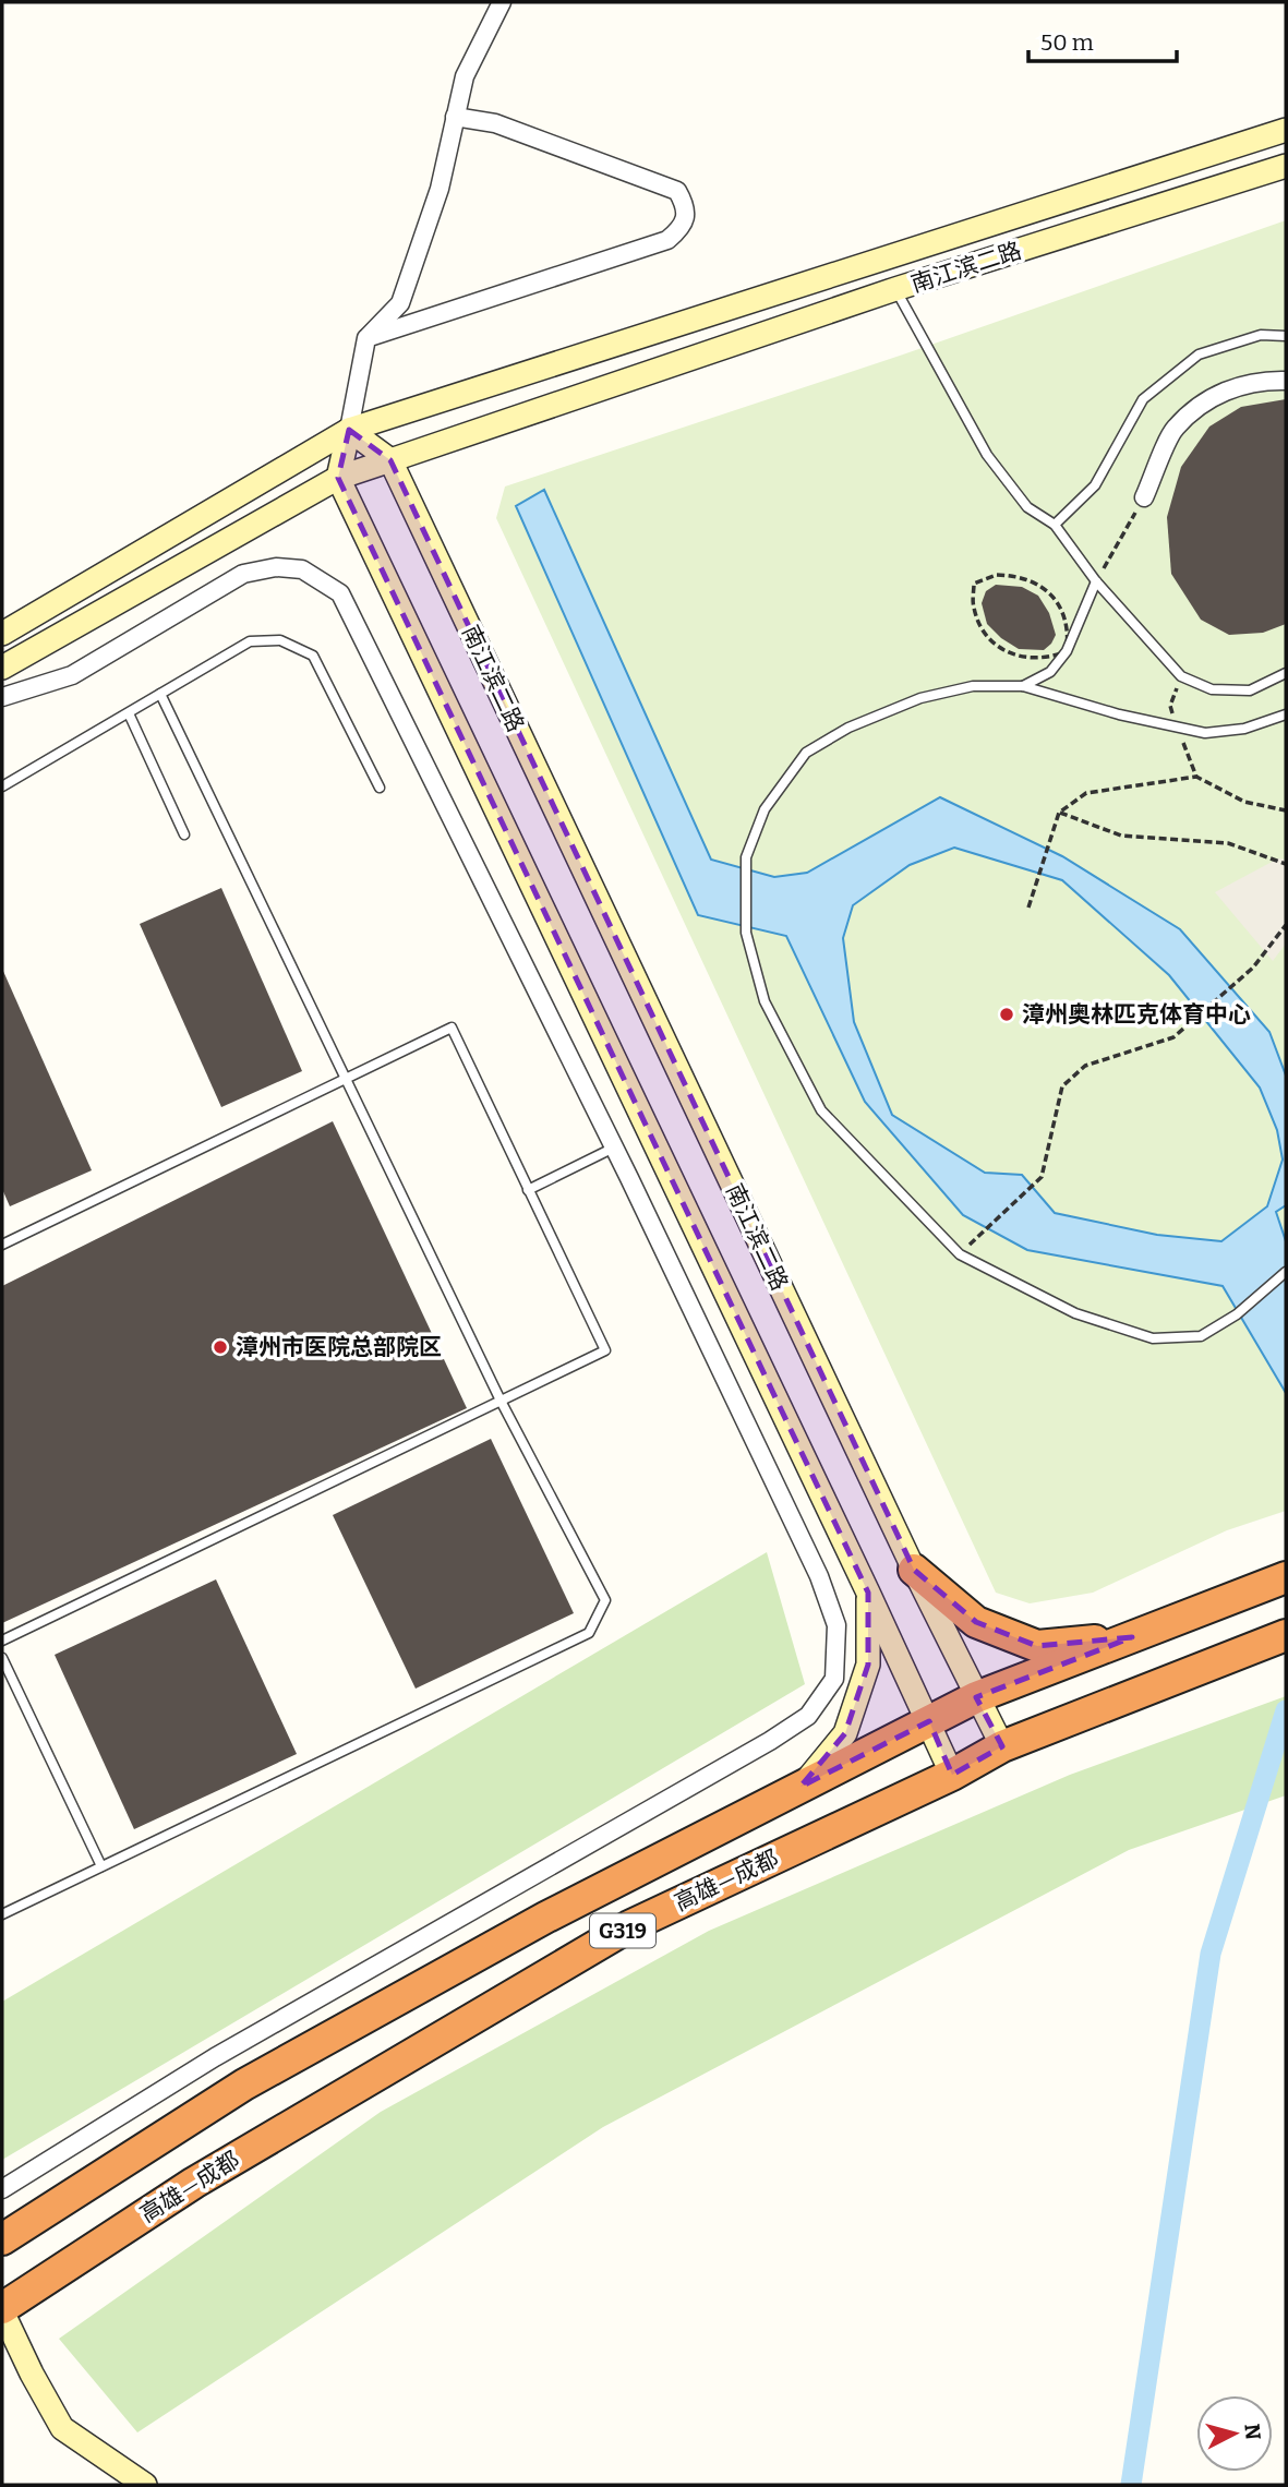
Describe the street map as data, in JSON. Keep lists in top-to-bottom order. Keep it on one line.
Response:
{"streets":{"highway":["高雄—成都","G319"],"street":["南江滨二路"]},"crossings":[["南江滨二路","高雄—成都"]],"places":["漳州奥林匹克体育中心","漳州市医院总部院区"],"scale_bar":"50 m","north":"right"}
